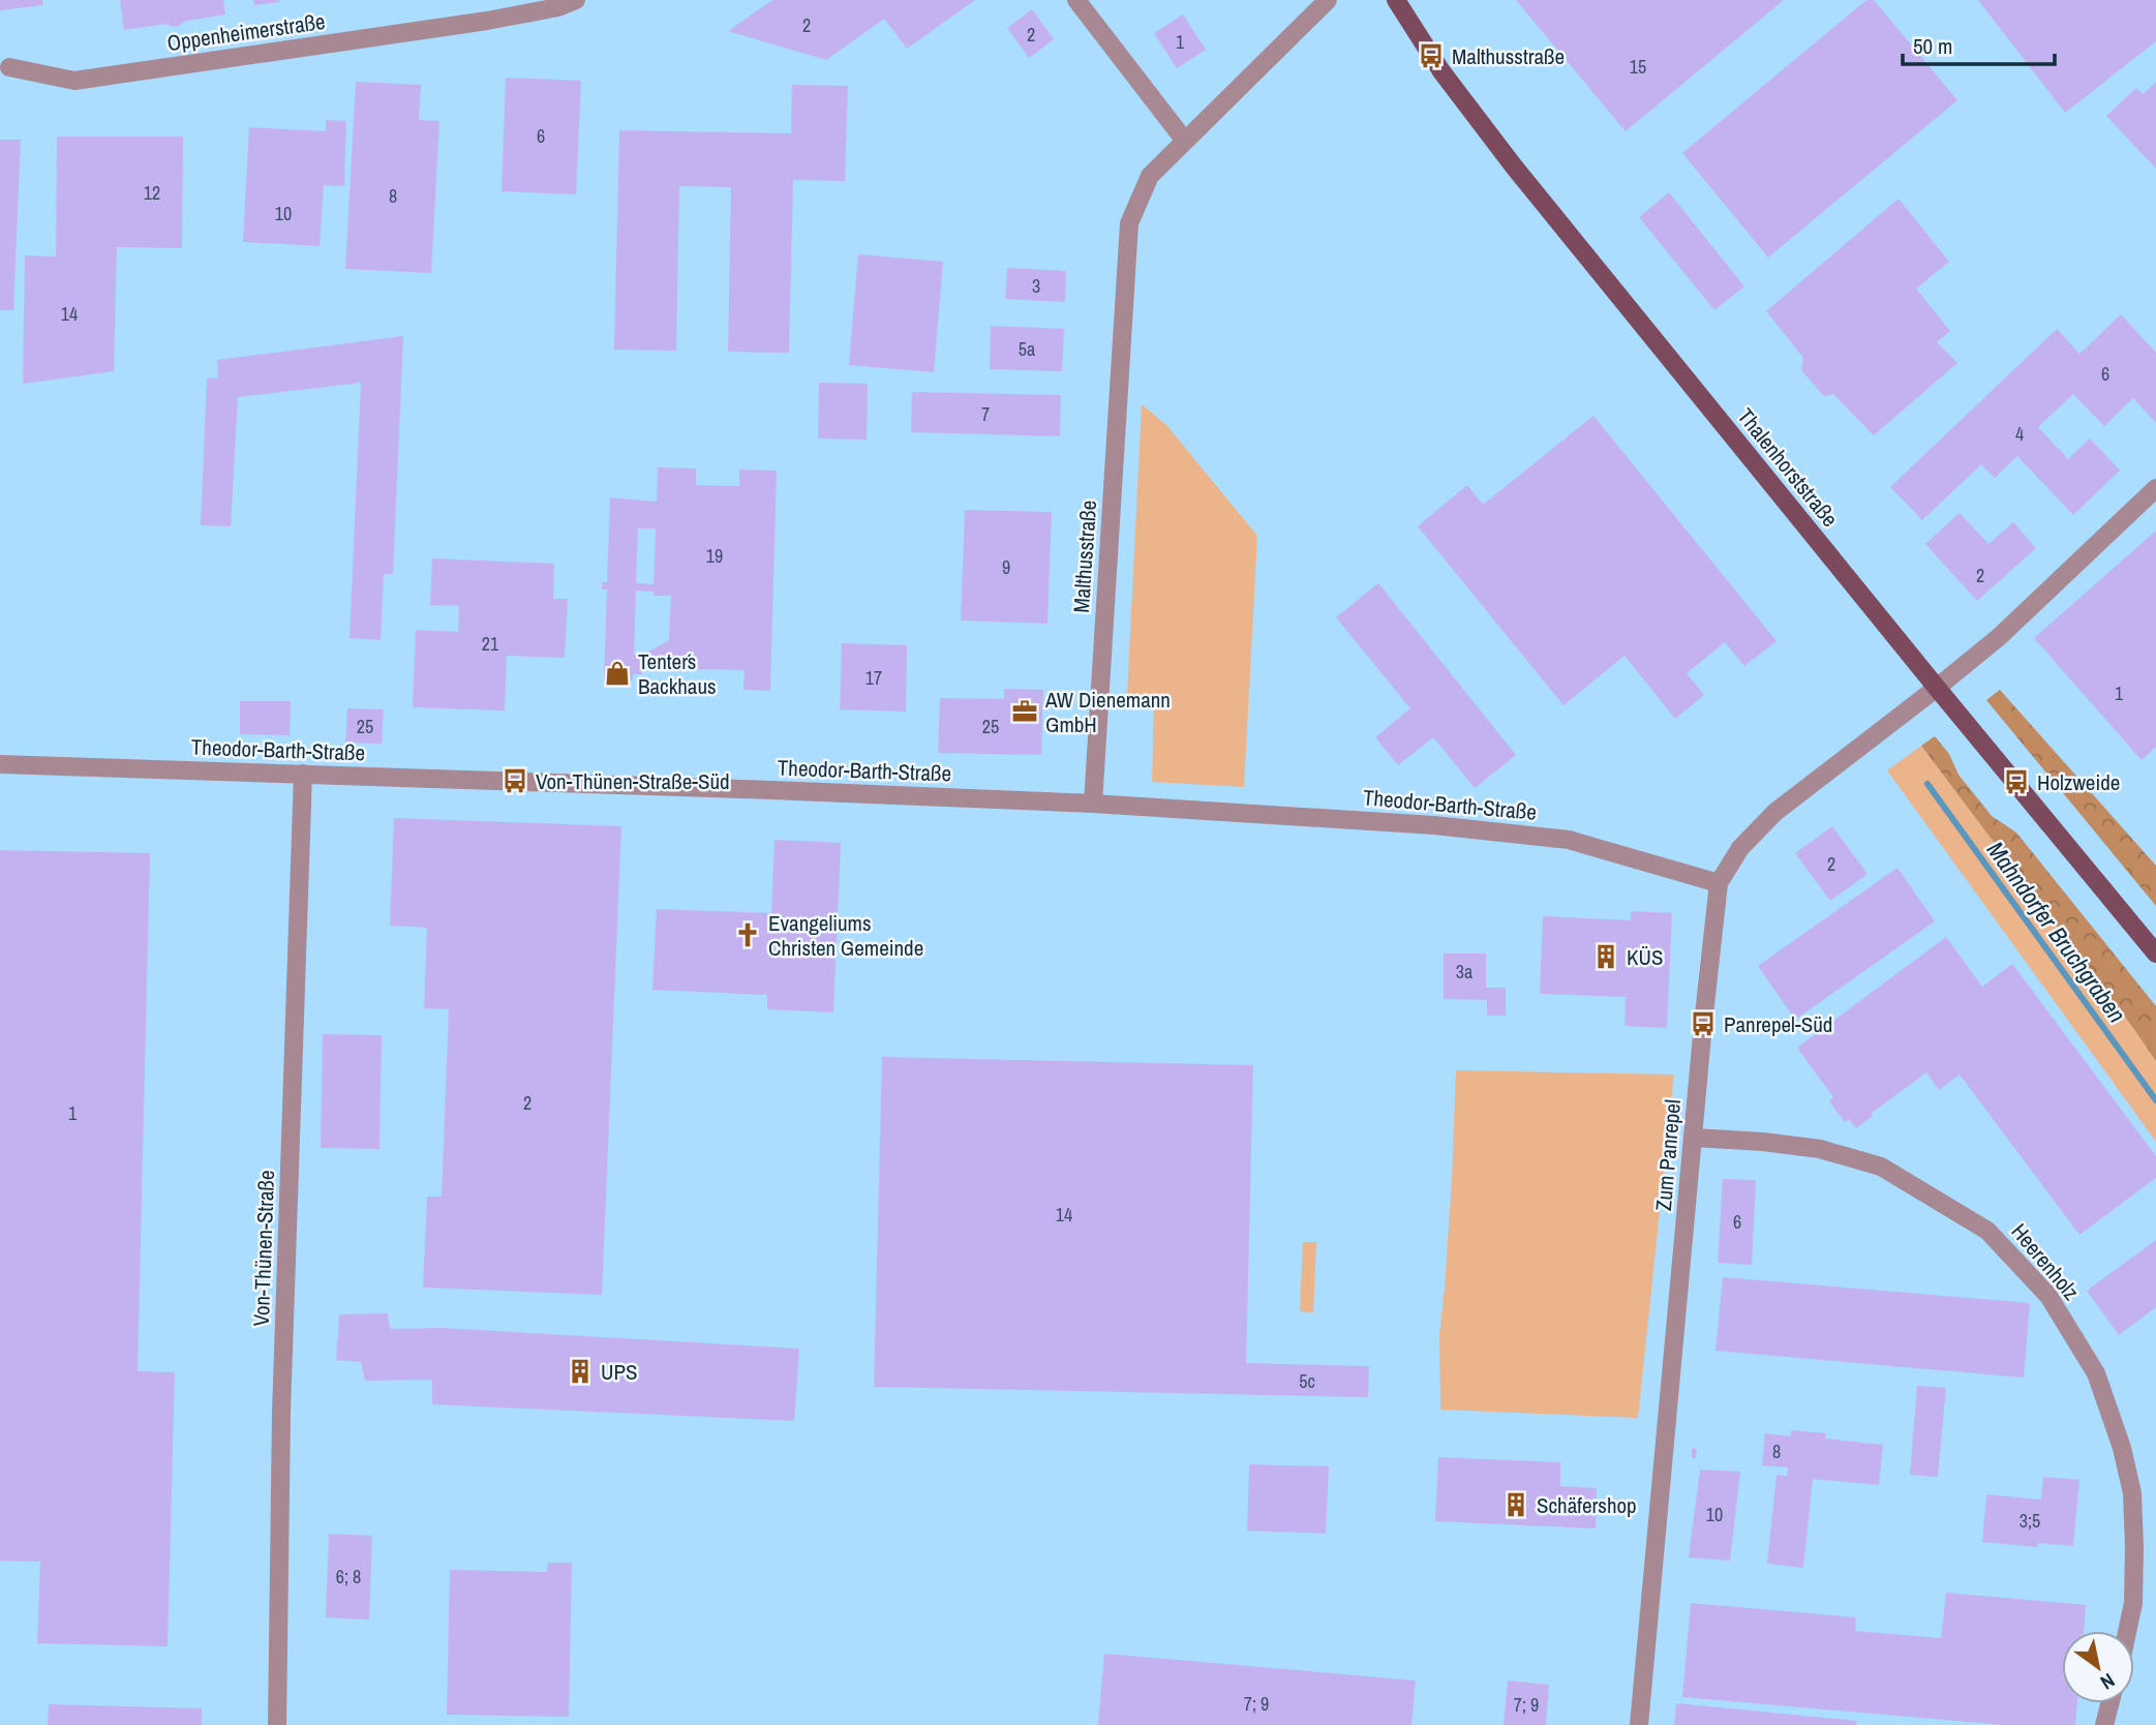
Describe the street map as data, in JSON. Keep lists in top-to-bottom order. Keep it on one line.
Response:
{"streets":{"main road":["Thalenhorststraße"],"street":["Oppenheimerstraße","Malthusstraße","Theodor-Barth-Straße","Zum Panrepel","Von-Thünen-Straße","Heerenholz"]},"crossings":[["Thalenhorststraße","Zum Panrepel"],["Malthusstraße","Theodor-Barth-Straße"],["Theodor-Barth-Straße","Zum Panrepel"],["Theodor-Barth-Straße","Von-Thünen-Straße"],["Zum Panrepel","Heerenholz"]],"water":["Mahndorfer Bruchgraben"],"places":{"bus stop":["Malthusstraße","Von-Thünen-Straße-Süd","Holzweide","Panrepel-Süd"],"shop":["Tenter´s Backhaus"],"office":["AW Dienemann GmbH"],"church":["Evangeliums Christen Gemeinde"],"building":["KÜS","UPS","Schäfershop"]},"house_numbers":["2","2","1","15","6","12","8","10","3","14","5a","6","7","4","19","9","2","21","17","1","25","25","2","3a","2","1","14","6","5c","8","10","3;5","6; 8","7; 9","7; 9"],"scale_bar":"50 m","north":"bottom right"}
